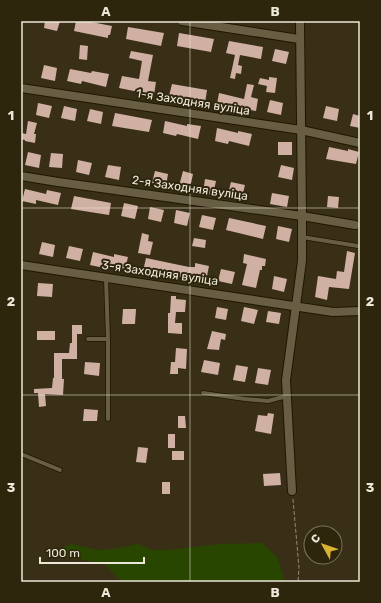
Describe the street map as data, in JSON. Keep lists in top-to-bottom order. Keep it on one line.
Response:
{"streets":{"street":["1-я Заходняя вуліца","2-я Заходняя вуліца","3-я Заходняя вуліца"]},"scale_bar":"100 m","north":"top left","grid":{"columns":["A","B"],"rows":["1","2","3"]}}
